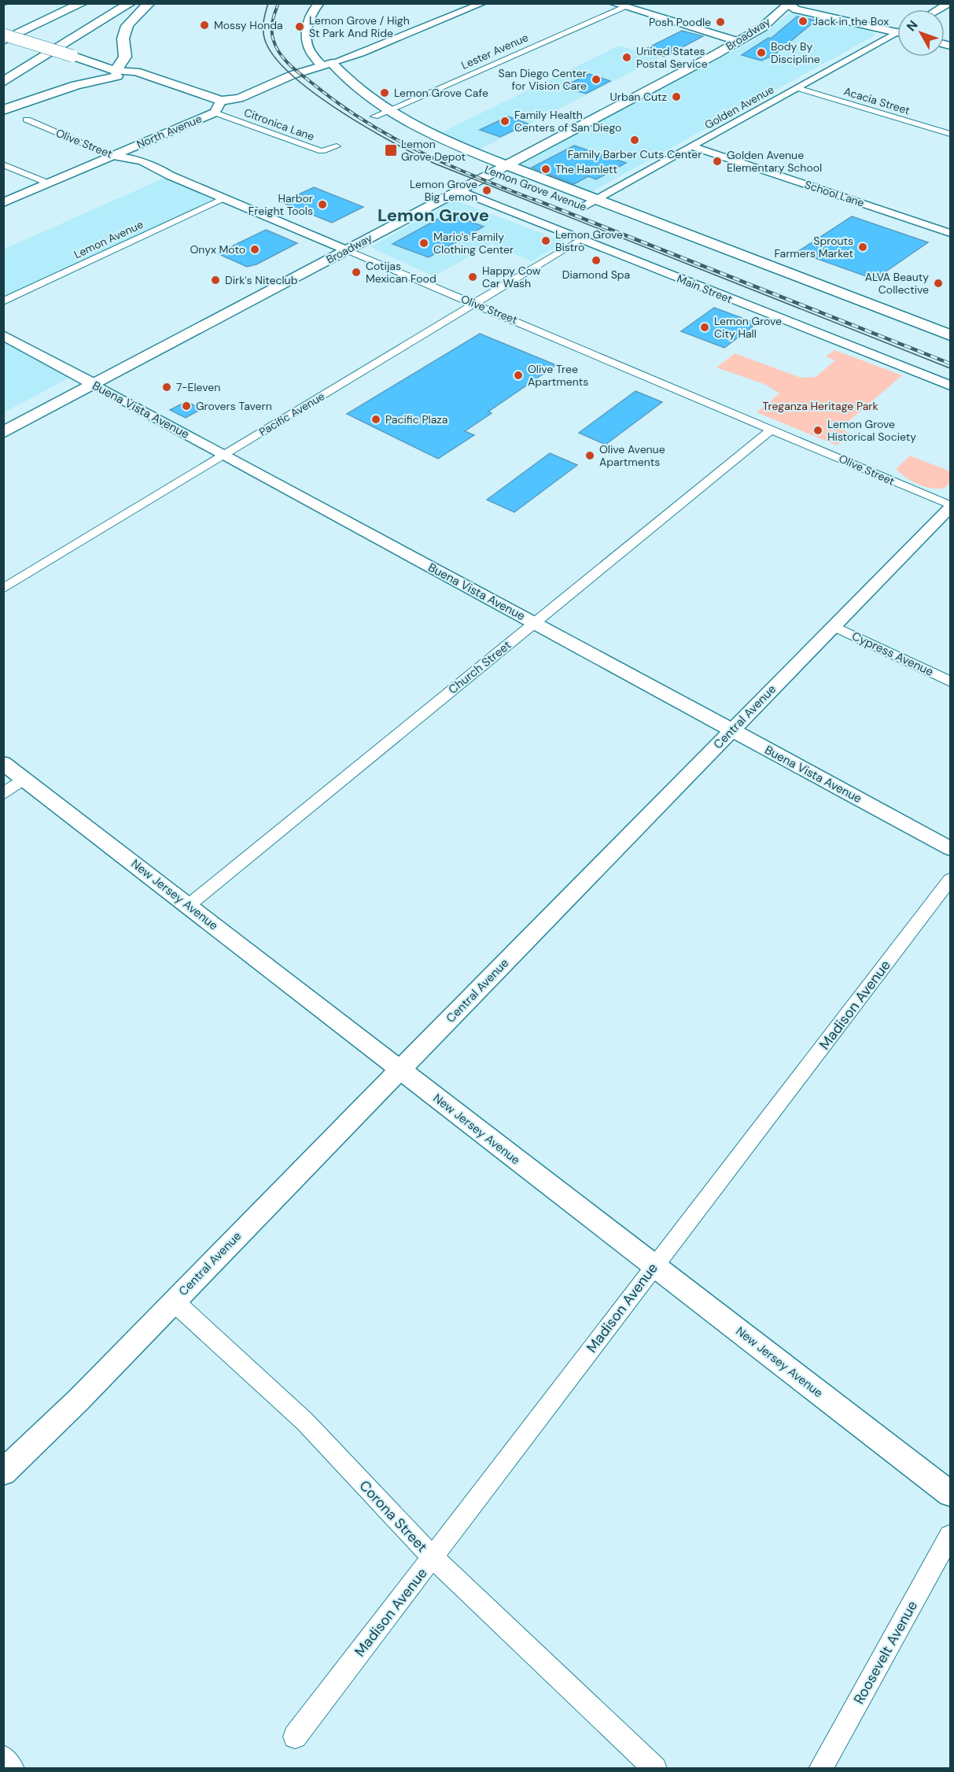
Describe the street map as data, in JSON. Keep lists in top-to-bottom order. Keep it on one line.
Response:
{"streets":{"main road":["Broadway","North Avenue","Lemon Grove Avenue","Buena Vista Avenue"],"street":["Lester Avenue","Acacia Street","Golden Avenue","Citronica Lane","Olive Street","School Lane","Lemon Avenue","Main Street","Pacific Avenue","Cypress Avenue","Church Street","Central Avenue","New Jersey Avenue","Madison Avenue","Corona Street","Roosevelt Avenue"]},"crossings":[["Broadway","Olive Street"],["Broadway","Lemon Grove Avenue"],["Broadway","Main Street"],["Broadway","Buena Vista Avenue"],["Lester Avenue","Lemon Grove Avenue"],["Acacia Street","Golden Avenue"],["Golden Avenue","Lemon Grove Avenue"],["Golden Avenue","School Lane"],["Citronica Lane","North Avenue"],["North Avenue","Olive Street"],["North Avenue","Lemon Grove Avenue"],["Olive Street","Lemon Avenue"],["Olive Street","Pacific Avenue"],["Olive Street","Church Street"],["Olive Street","Central Avenue"],["Main Street","Pacific Avenue"],["Buena Vista Avenue","Pacific Avenue"],["Buena Vista Avenue","Church Street"],["Buena Vista Avenue","Central Avenue"],["Cypress Avenue","Central Avenue"],["Church Street","New Jersey Avenue"],["Central Avenue","New Jersey Avenue"],["Central Avenue","Corona Street"],["New Jersey Avenue","Madison Avenue"],["Madison Avenue","Corona Street"]],"districts":["Lemon Grove"],"parks":["Treganza Heritage Park"],"places":{"other":["Jack in the Box","Posh Poodle","Mossy Honda","Lemon Grove / High St Park And Ride","Body By Discipline","United States Postal Service","San Diego Center for Vision Care","Lemon Grove Cafe","Urban Cutz","Family Health Centers of San Diego","Family Barber Cuts Center","Golden Avenue Elementary School","The Hamlett","Lemon Grove Big Lemon","Harbor Freight Tools","Lemon Grove Bistro","Mario's Family Clothing Center","Sprouts Farmers Market","Onyx Moto","Diamond Spa","Cotijas Mexican Food","Happy Cow Car Wash","Dirk's Niteclub","ALVA Beauty Collective","Lemon Grove City Hall","Olive Tree Apartments","7-Eleven","Grovers Tavern","Pacific Plaza","Lemon Grove Historical Society","Olive Avenue Apartments"],"transit":["Lemon Grove Depot"]},"north":"top left"}
